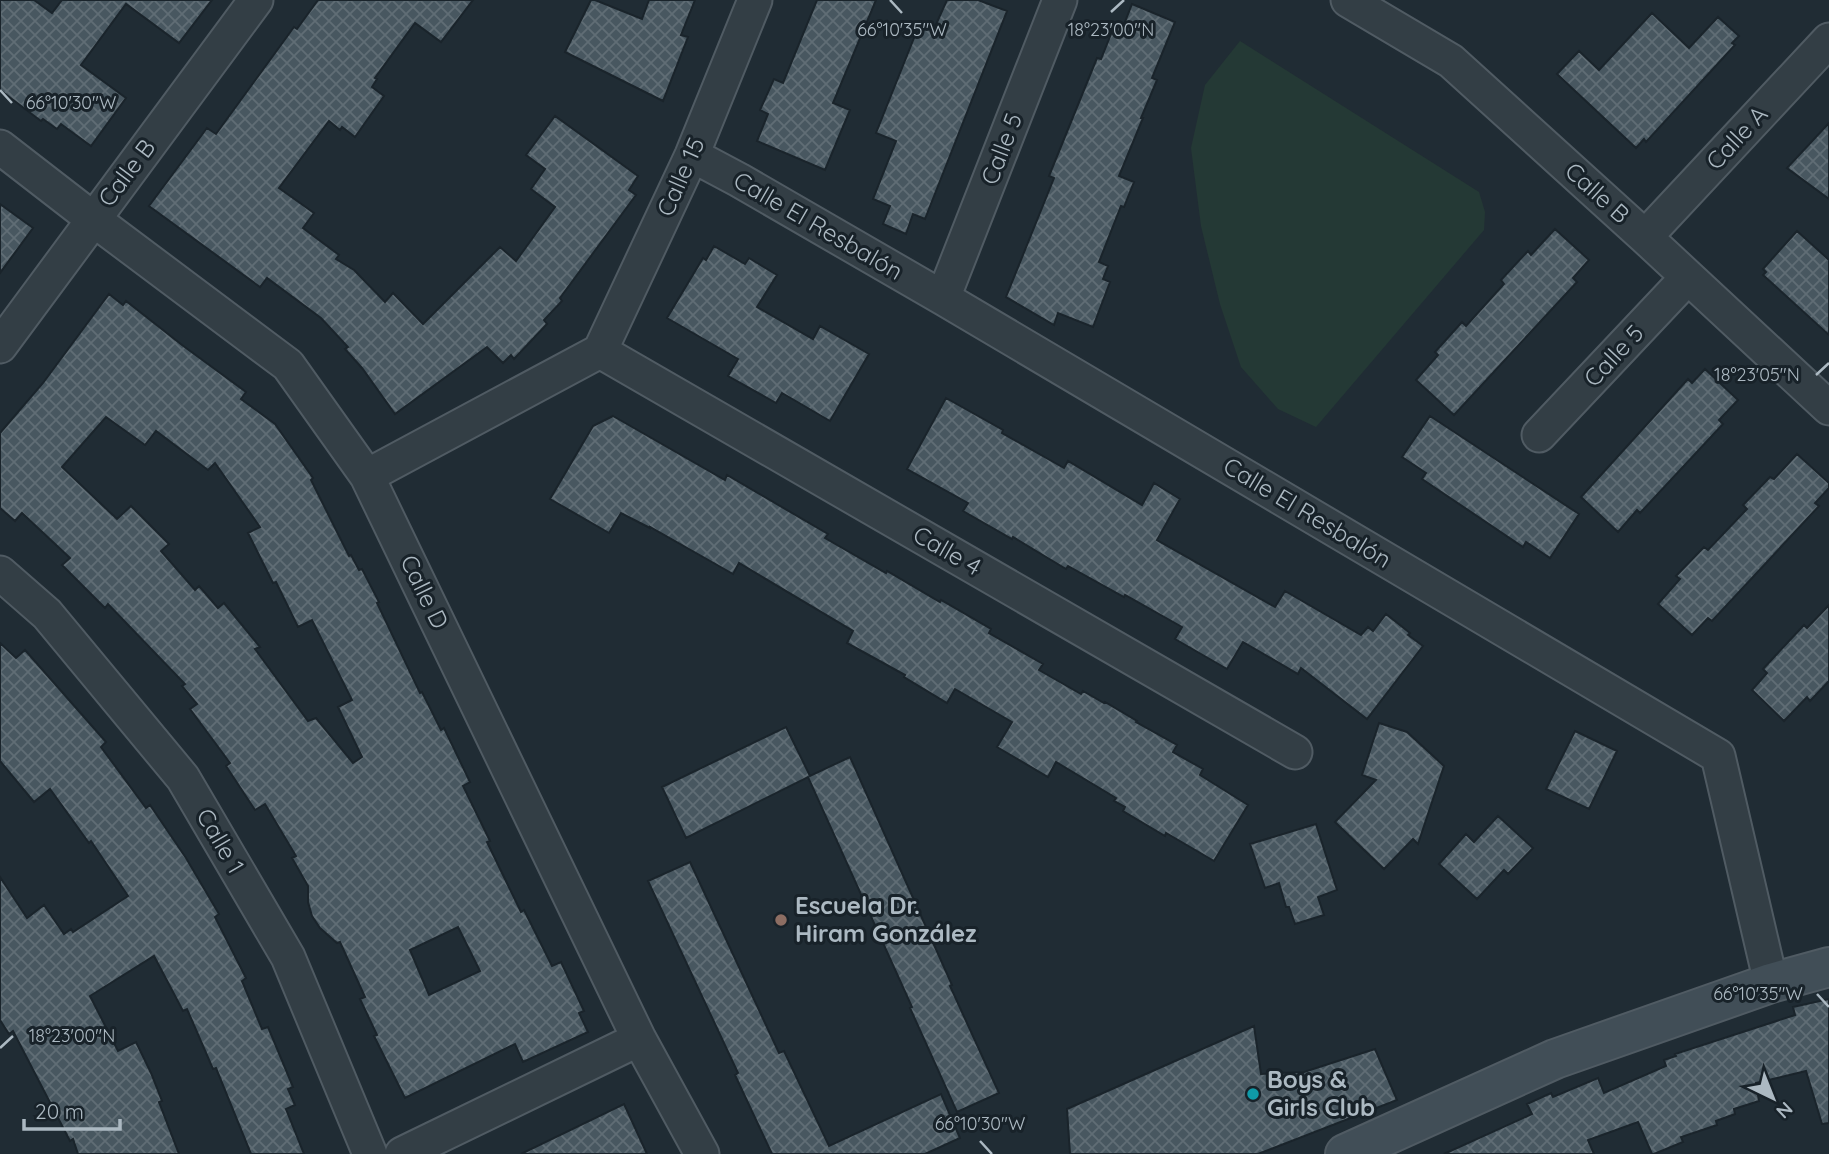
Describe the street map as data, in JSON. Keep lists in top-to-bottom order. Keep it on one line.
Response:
{"streets":{"street":["Calle A","Calle 5","Calle B","Calle 15","Calle El Resbalón","Calle 4","Calle D","Calle 1"]},"crossings":[["Calle A","Calle B"],["Calle 5","Calle B"],["Calle 5","Calle El Resbalón"],["Calle B","Calle D"],["Calle 15","Calle El Resbalón"],["Calle 15","Calle 4"]],"places":["Escuela Dr. Hiram González","Boys & Girls Club"],"scale_bar":"20 m","north":"bottom right","coordinates":["18°23'00\"N","66°10'35\"W","66°10'30\"W","18°23'05\"N"]}
